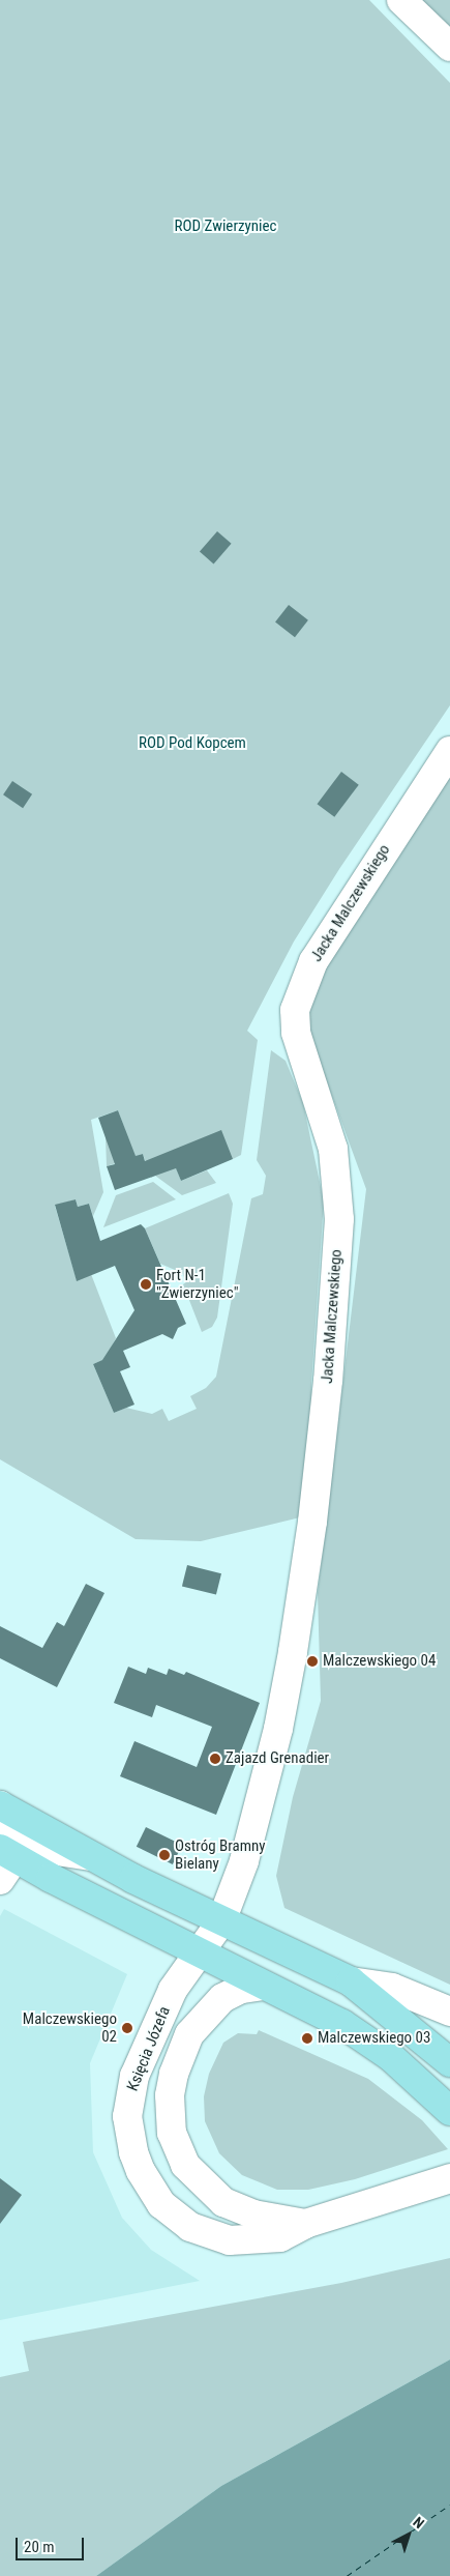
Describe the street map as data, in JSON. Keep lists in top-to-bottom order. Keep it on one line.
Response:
{"streets":{"street":["Jacka Malczewskiego","Księcia Józefa"]},"crossings":[["Jacka Malczewskiego","Księcia Józefa"]],"parks":["ROD Zwierzyniec","ROD Pod Kopcem"],"places":["Fort N-1 \"Zwierzyniec\"","Malczewskiego 04","Zajazd Grenadier","Ostróg Bramny Bielany","Malczewskiego 02","Malczewskiego 03"],"scale_bar":"20 m","north":"top right"}
